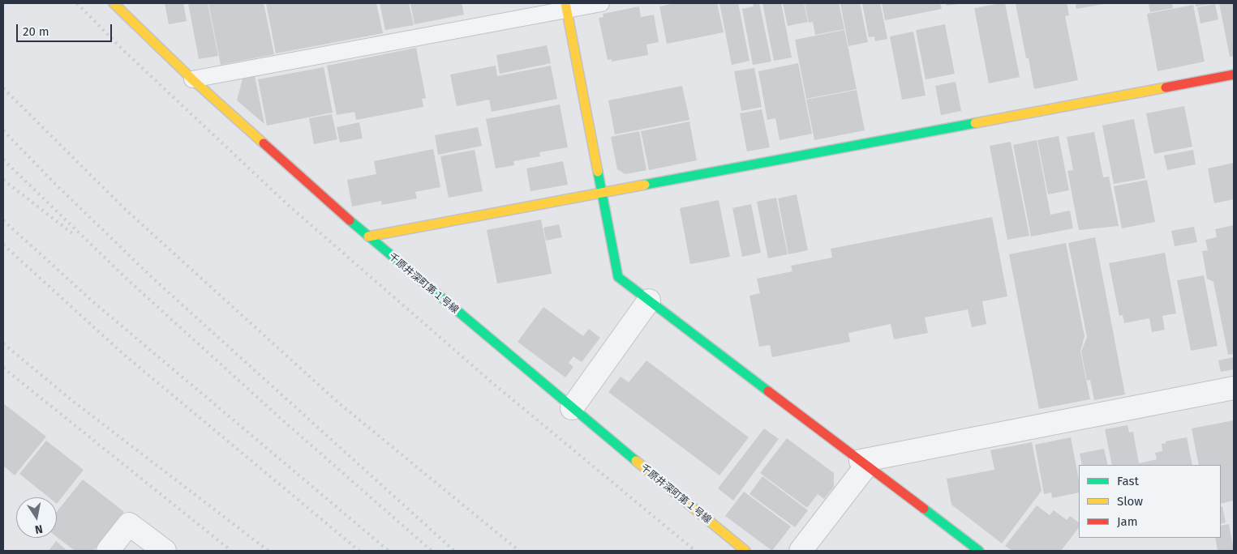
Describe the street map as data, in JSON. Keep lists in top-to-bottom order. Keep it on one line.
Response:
{"streets":{"street":["千原井深町第１号線"]},"legend":["Fast","Slow","Jam"],"scale_bar":"20 m","north":"bottom"}
